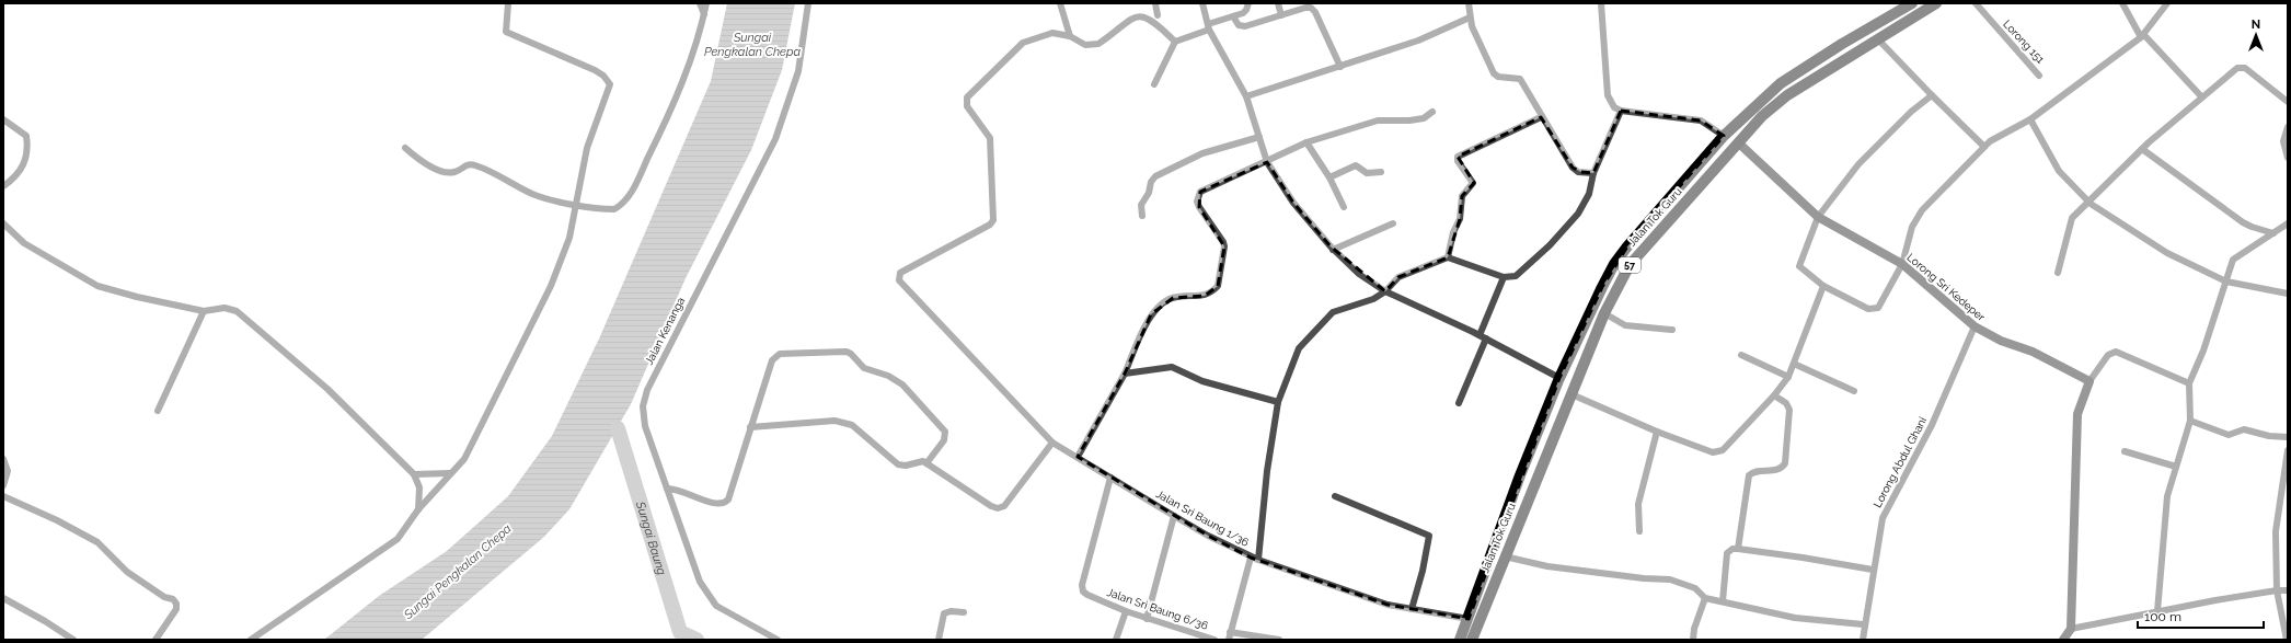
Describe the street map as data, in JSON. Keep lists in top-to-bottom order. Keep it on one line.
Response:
{"streets":{"main road":["Jalan Tok Guru","57"],"street":["Lorong 151","Lorong Sri Kedeper","Jalan Kenanga","Lorong Abdul Ghani","Jalan Sri Baung 1/36","Jalan Sri Baung 6/36"]},"crossings":[["Jalan Tok Guru","Lorong Sri Kedeper"],["Jalan Tok Guru","Jalan Sri Baung 1/36"],["Lorong Sri Kedeper","Lorong Abdul Ghani"],["Jalan Sri Baung 1/36","Jalan Sri Baung 6/36"]],"water":["Sungai Pengkalan Chepa","Sungai Baung"],"scale_bar":"100 m","north":"top"}
